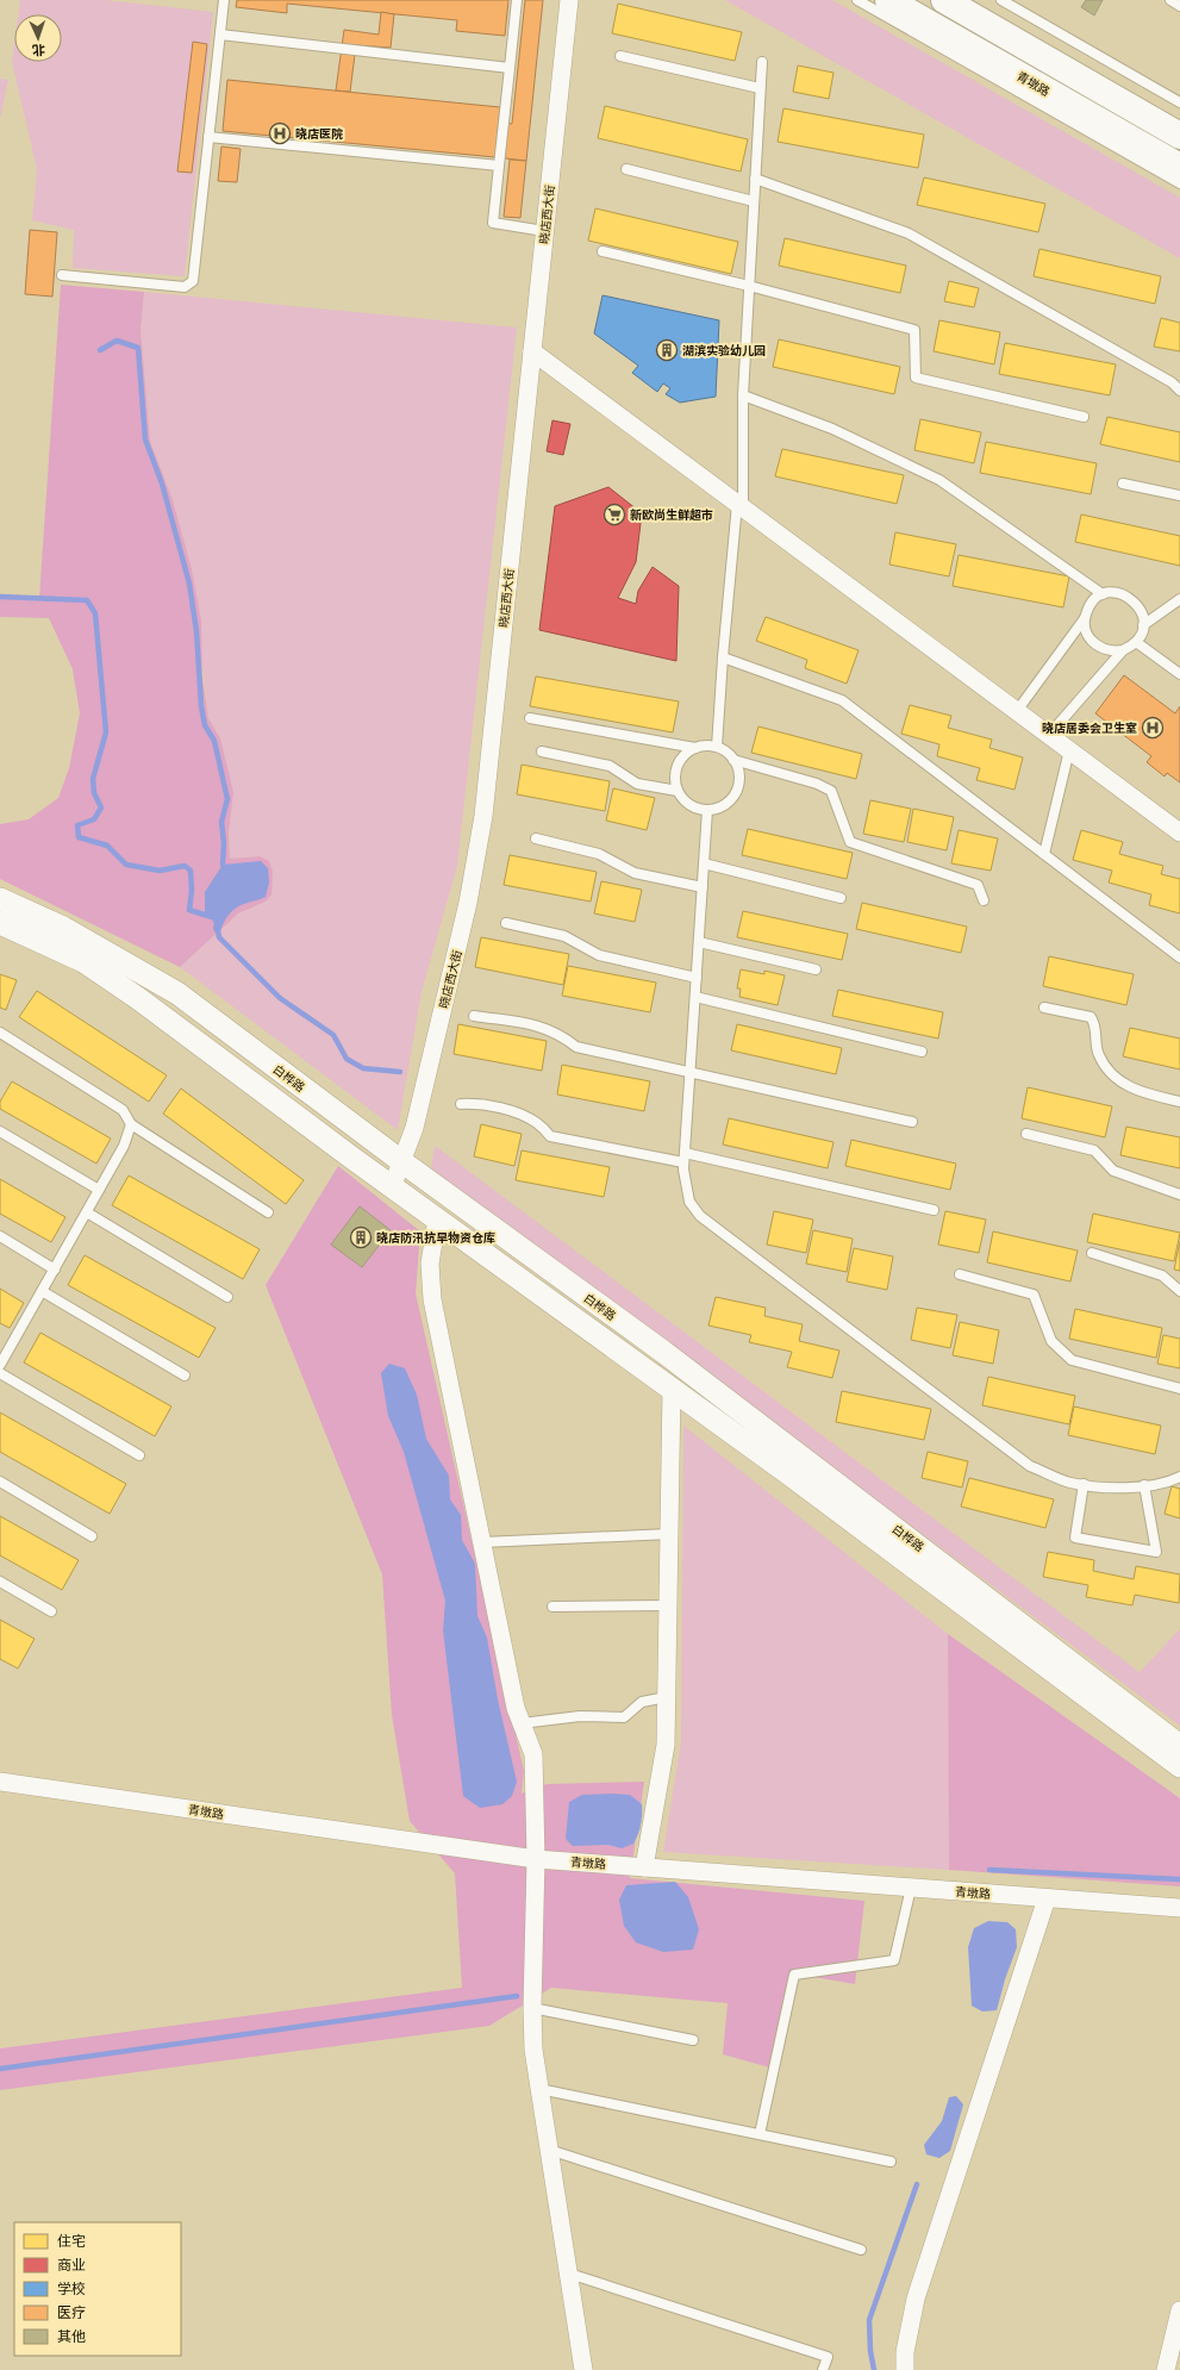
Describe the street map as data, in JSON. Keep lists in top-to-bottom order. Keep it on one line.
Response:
{"streets":{"main road":["青墩路"],"street":["晓店西大街","白桦路"]},"crossings":[["晓店西大街","白桦路"]],"places":{"hospital":["晓店医院","晓店居委会卫生室"],"building":["湖滨实验幼儿园","晓店防汛抗旱物资仓库"],"supermarket":["新欧尚生鲜超市"]},"legend":["住宅","商业","学校","医疗","其他"],"north":"bottom"}
